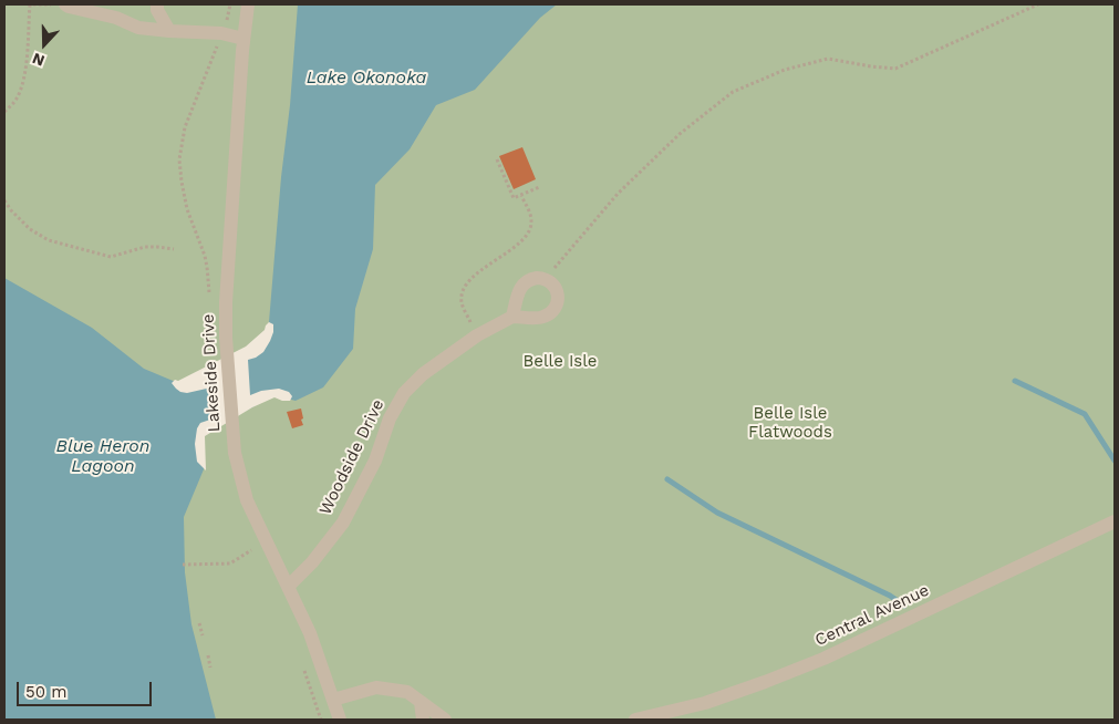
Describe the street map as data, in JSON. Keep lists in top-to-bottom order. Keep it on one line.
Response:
{"streets":{"street":["Lakeside Drive","Woodside Drive","Central Avenue"]},"crossings":[["Lakeside Drive","Woodside Drive"]],"water":["Lake Okonoka","Blue Heron Lagoon"],"parks":["Belle Isle","Belle Isle Flatwoods"],"scale_bar":"50 m","north":"bottom"}
